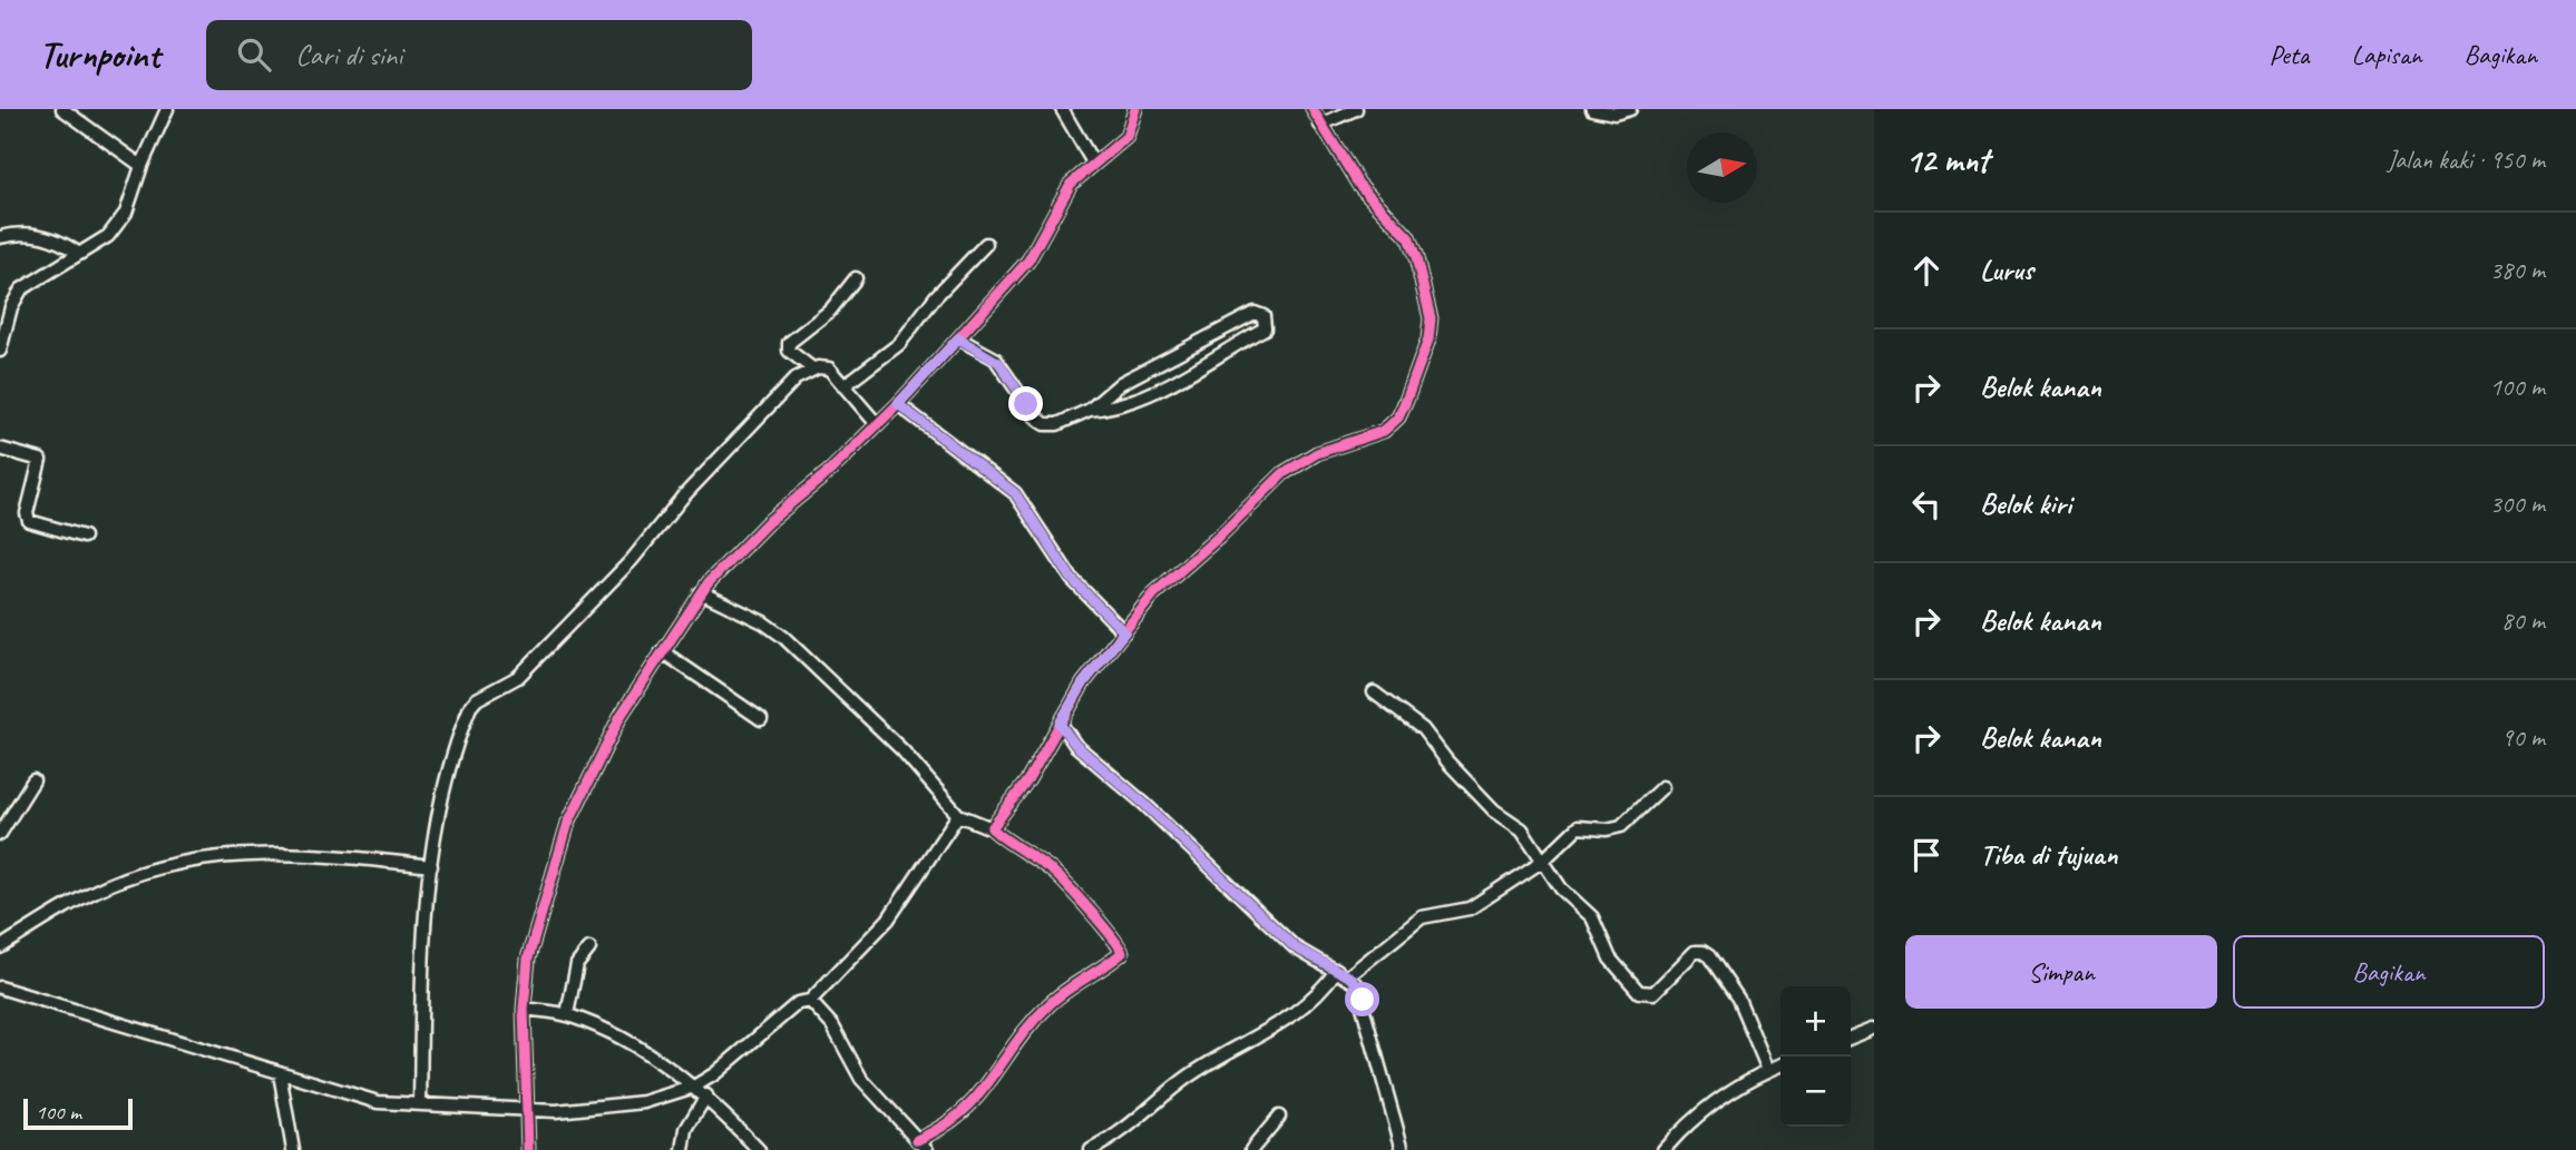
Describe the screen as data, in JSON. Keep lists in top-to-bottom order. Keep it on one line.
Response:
{"scale_bar":"100 m","north":"right","page":{"header":"Turnpoint","search":"Cari di sini","nav":["Peta","Lapisan","Bagikan"],"heading":["12 mnt","Jalan kaki · 950 m"],"list":[["Lurus","380 m"],["Belok kanan","100 m"],["Belok kiri","300 m"],["Belok kanan","80 m"],["Belok kanan","90 m"],"Tiba di tujuan"],"buttons":["Simpan","Bagikan"],"map_buttons":["+","−"],"scale":"100 m"}}
